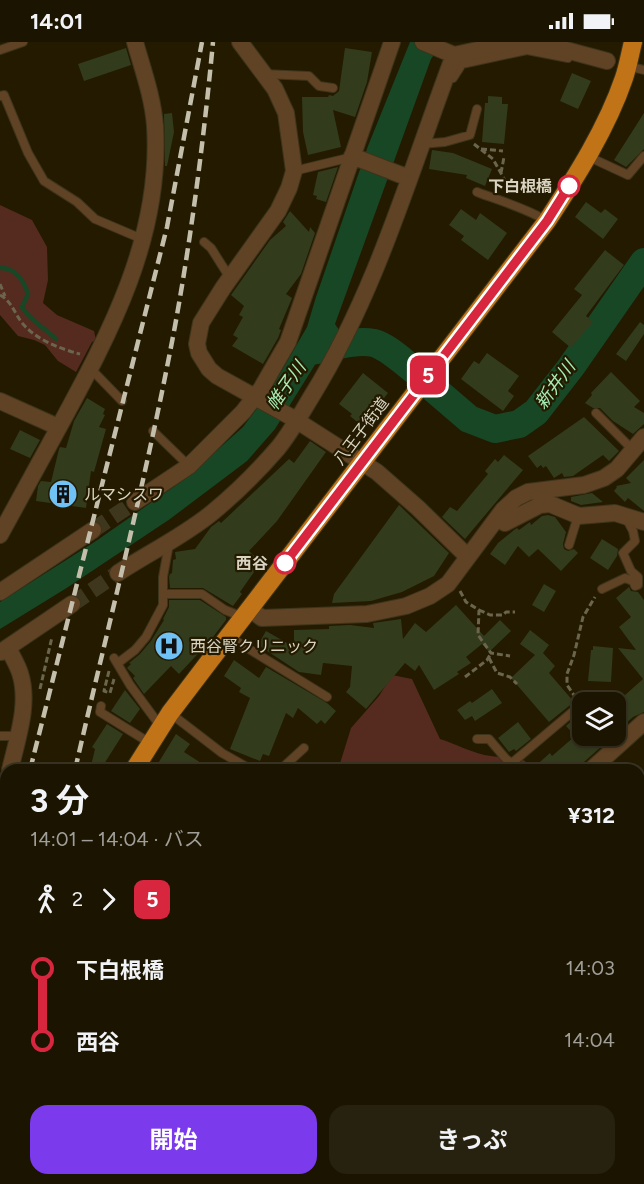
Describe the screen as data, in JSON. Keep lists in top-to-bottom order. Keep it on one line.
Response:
{"streets":{"highway":["八王子街道"]},"water":["新井川","帷子川"],"places":{"other":["下白根橋","西谷"],"building":["ルマシスワ"],"hospital":["西谷腎クリニック"]},"lines":["bus line 5"],"page":{"status":"14:01","on_map":"5","heading":["3 分","14:01 – 14:04 · バス","¥312"],"legs":["2","5"],"list":[{"name":"下白根橋","value":"14:03"},{"name":"西谷","value":"14:04"}],"buttons":["開始","きっぷ"]}}
